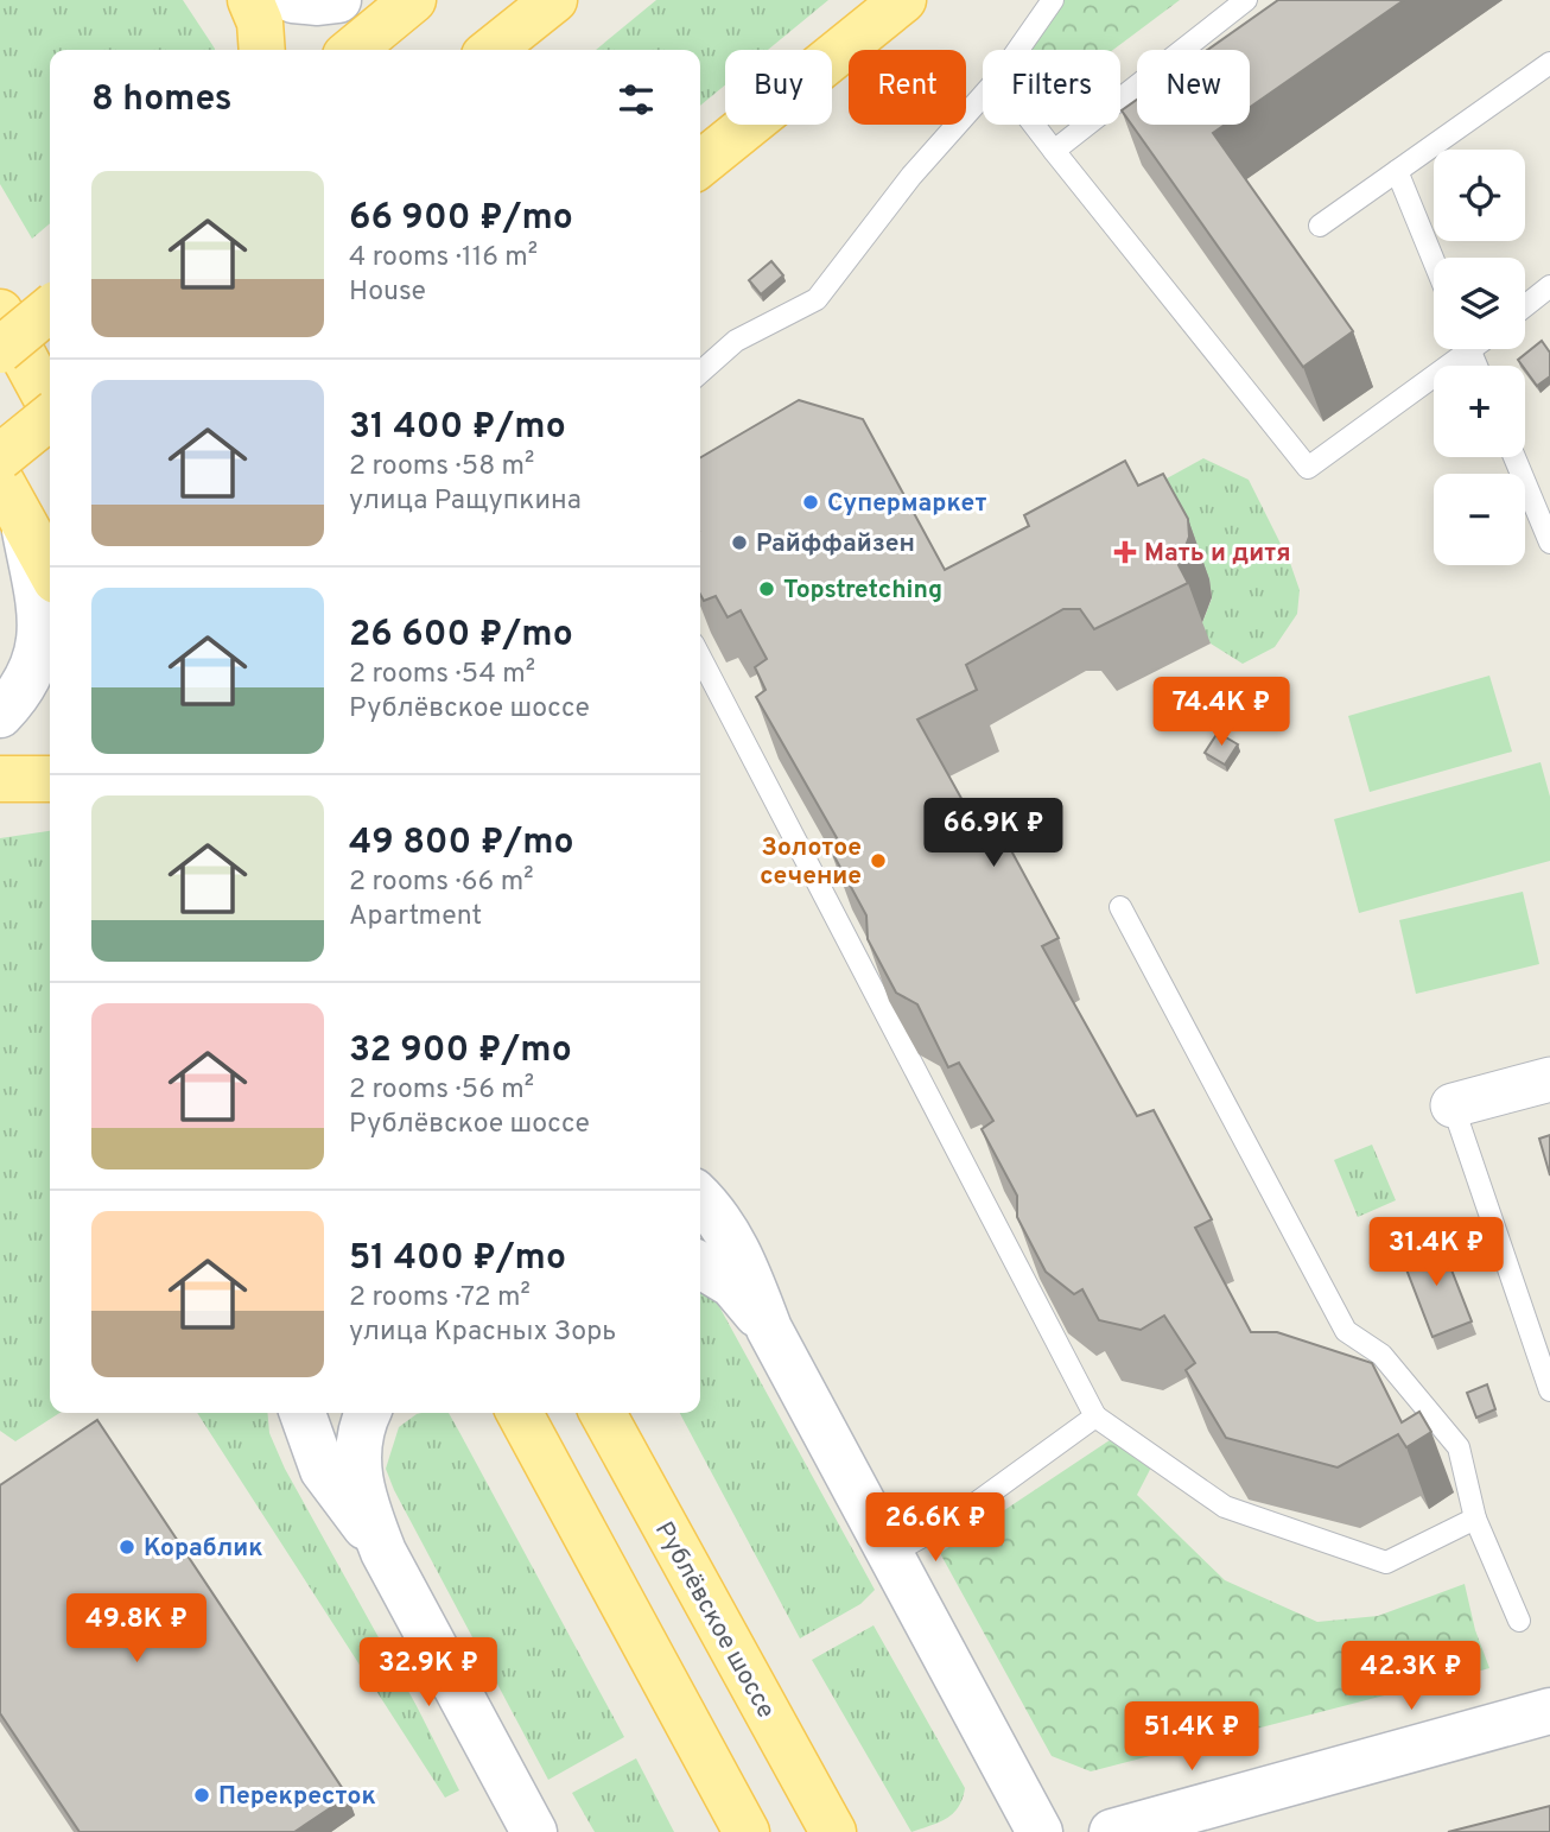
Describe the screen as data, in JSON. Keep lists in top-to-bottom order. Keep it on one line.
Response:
{"streets":{"main road":["Рублёвское шоссе"]},"places":{"other":["Супермаркет","Райффайзен","Topstretching","Золотое сечение","Кораблик","Перекресток"],"health":["Мать и дитя"]},"page":{"chip":["Buy","Rent","Filters","New"],"heading":"8 homes","map_buttons":["+","−"],"list":[{"name":"66 900 ₽/mo","note":"4 rooms · 116 m² · House"},{"name":"31 400 ₽/mo","note":"2 rooms · 58 m² · улица Ращупкина"},{"name":"26 600 ₽/mo","note":"2 rooms · 54 m² · Рублёвское шоссе"},{"name":"49 800 ₽/mo","note":"2 rooms · 66 m² · Apartment"},{"name":"32 900 ₽/mo","note":"2 rooms · 56 m² · Рублёвское шоссе"},{"name":"51 400 ₽/mo","note":"2 rooms · 72 m² · улица Красных Зорь"}],"price":["74.4K ₽","66.9K ₽","31.4K ₽","26.6K ₽","49.8K ₽","32.9K ₽","42.3K ₽","51.4K ₽"]}}
